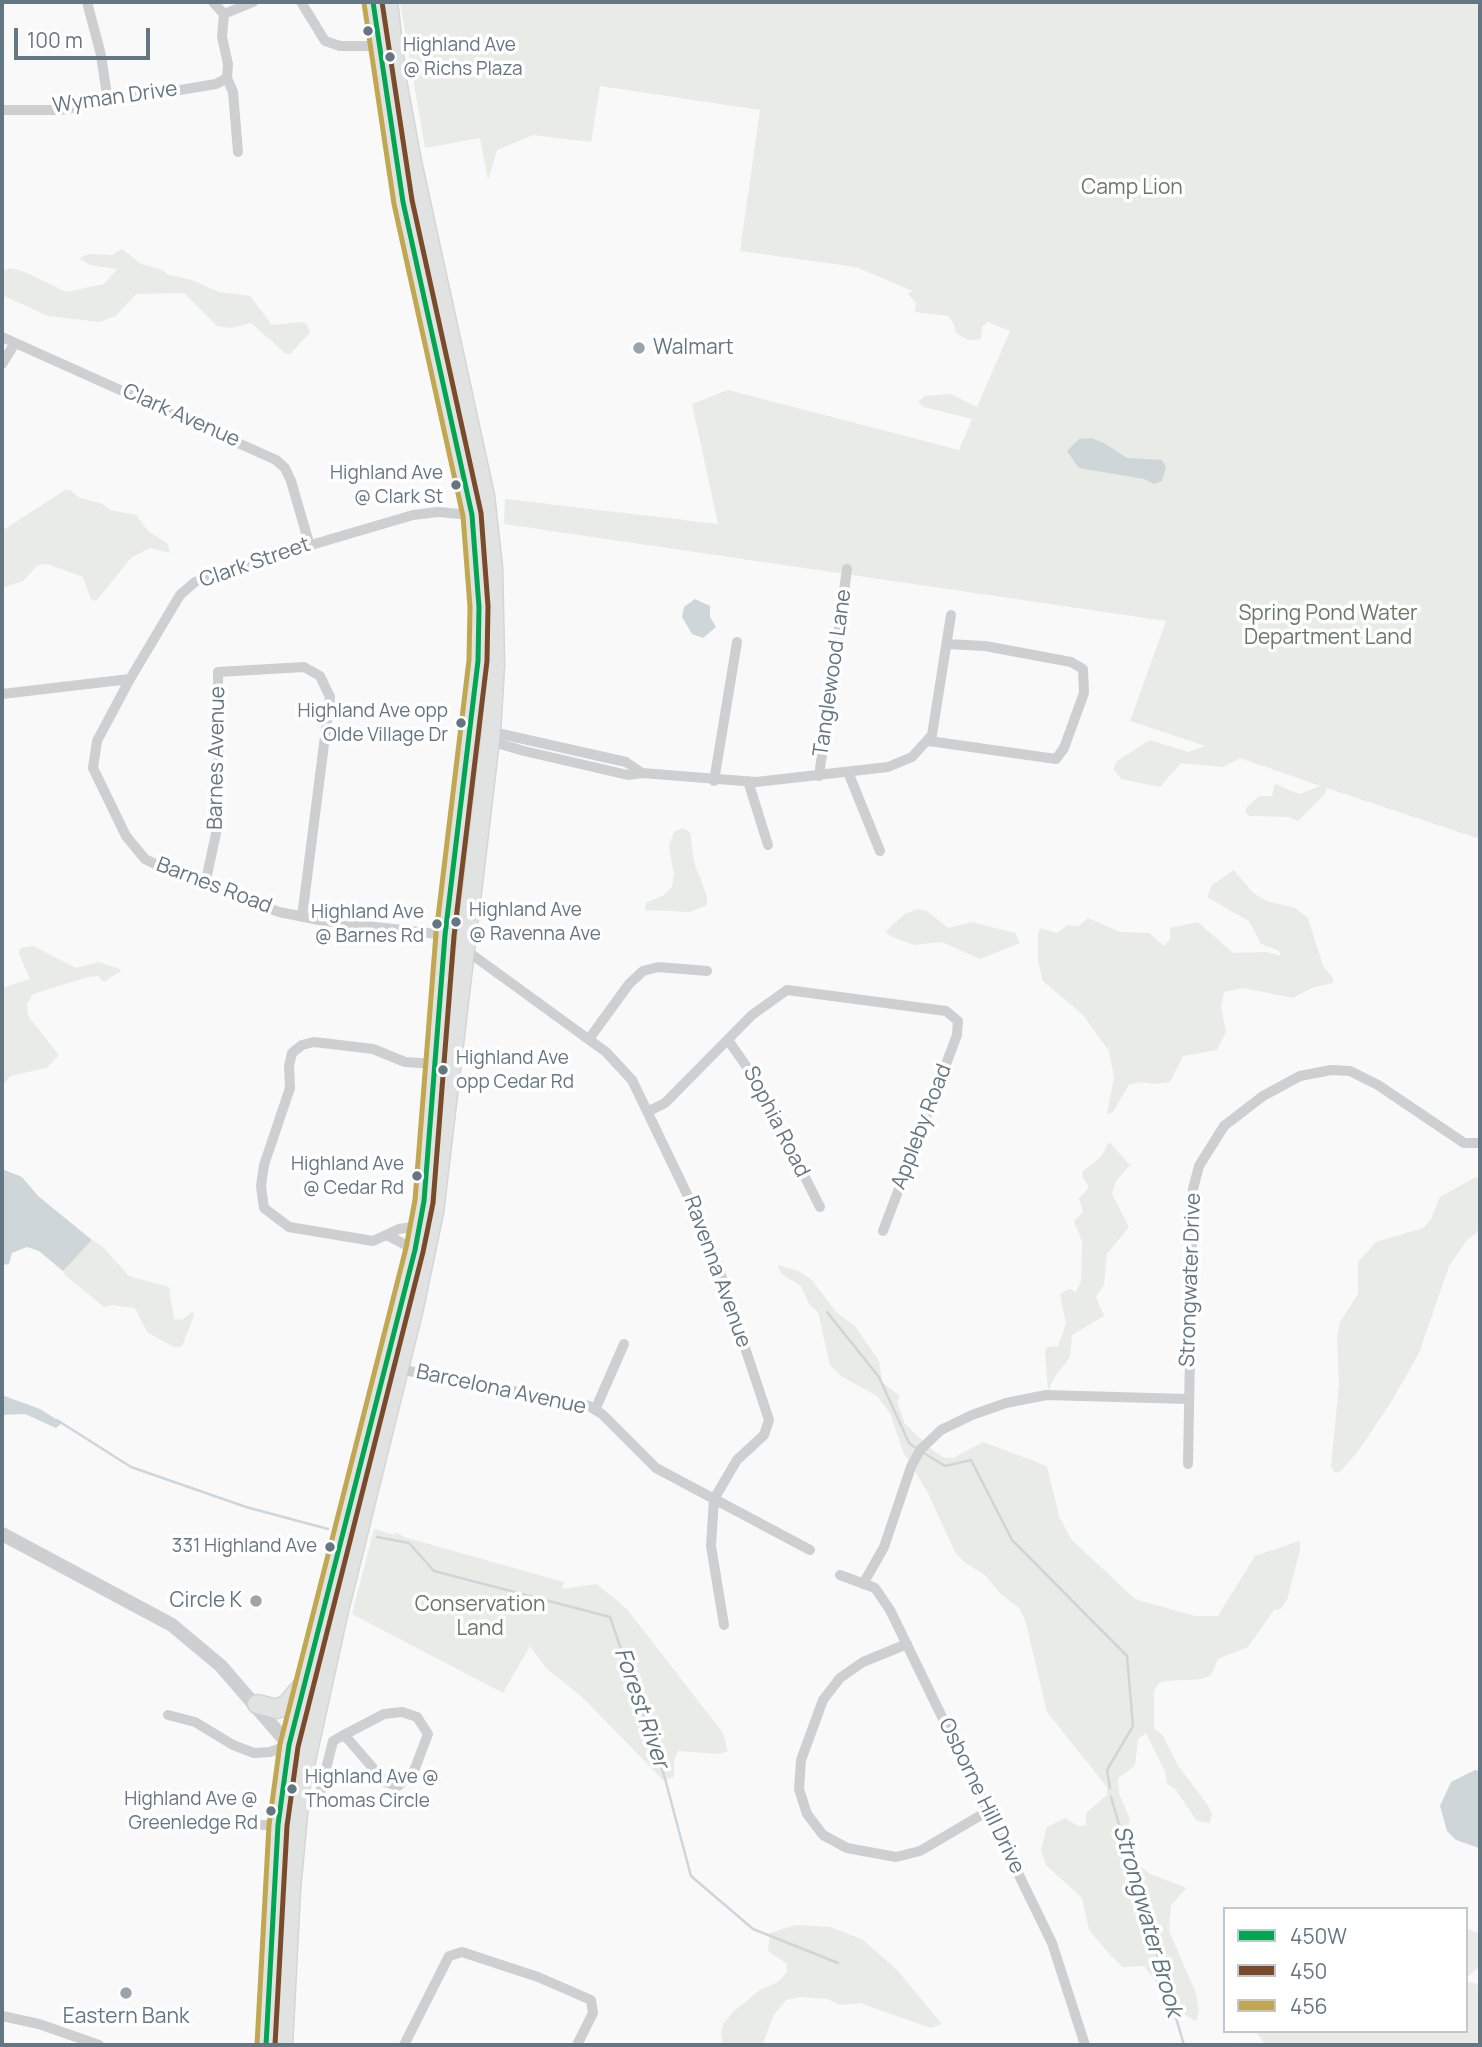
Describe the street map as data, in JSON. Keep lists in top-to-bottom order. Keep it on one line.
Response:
{"streets":{"street":["Wyman Drive","Clark Avenue","Clark Street","Tanglewood Lane","Barnes Avenue","Barnes Road","Sophia Road","Appleby Road","Ravenna Avenue","Strongwater Drive","Barcelona Avenue","Osborne Hill Drive"]},"crossings":[["Clark Avenue","Clark Street"],["Clark Street","Barnes Road"],["Barnes Avenue","Barnes Road"],["Barnes Road","Ravenna Avenue"],["Sophia Road","Appleby Road"],["Ravenna Avenue","Barcelona Avenue"],["Strongwater Drive","Osborne Hill Drive"]],"water":["Forest River","Strongwater Brook"],"parks":["Camp Lion","Spring Pond Water Department Land","Conservation Land"],"places":["Highland Ave @ Richs Plaza","Walmart","Highland Ave @ Clark St","Highland Ave opp Olde Village Dr","Highland Ave @ Ravenna Ave","Highland Ave @ Barnes Rd","Highland Ave opp Cedar Rd","Highland Ave @ Cedar Rd","331 Highland Ave","Circle K","Highland Ave @ Thomas Circle","Highland Ave @ Greenledge Rd","Eastern Bank"],"lines":["transit line 450W","transit line 450","transit line 456"],"legend":["450W","450","456"],"scale_bar":"100 m"}
